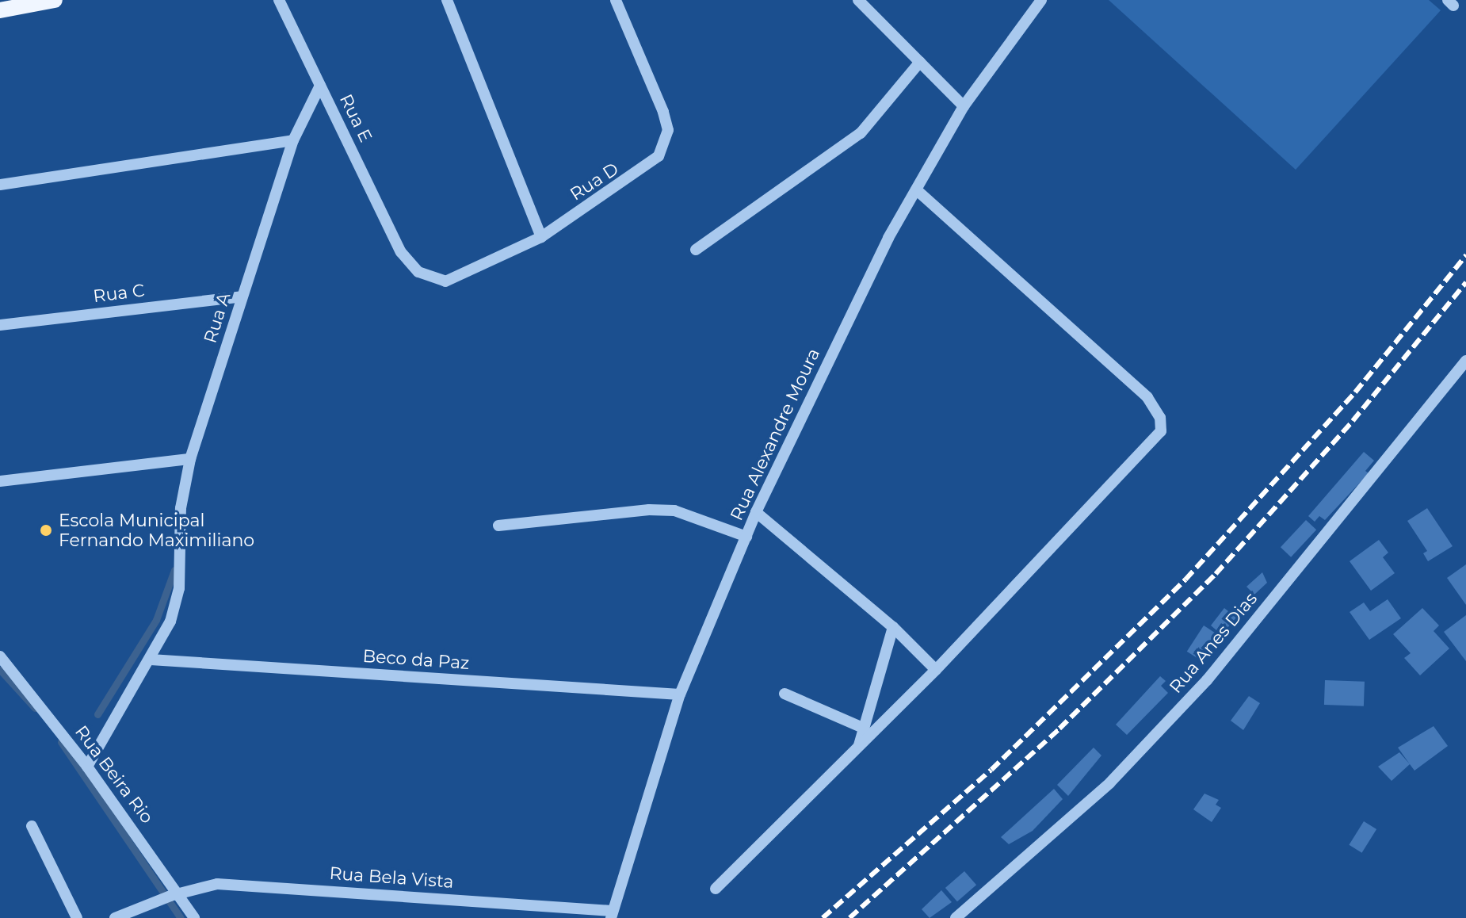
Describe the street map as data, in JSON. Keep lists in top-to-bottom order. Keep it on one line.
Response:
{"streets":{"street":["Rua E","Rua D","Rua C","Rua A","Rua Alexandre Moura","Rua Anes Dias","Beco da Paz","Rua Beira Rio","Rua Bela Vista"]},"crossings":[["Rua E","Rua D"],["Rua E","Rua A"],["Rua C","Rua A"],["Rua A","Beco da Paz"],["Rua A","Rua Beira Rio"],["Rua Alexandre Moura","Beco da Paz"],["Rua Alexandre Moura","Rua Bela Vista"],["Rua Beira Rio","Rua Bela Vista"]],"places":["Escola Municipal Fernando Maximiliano"]}
